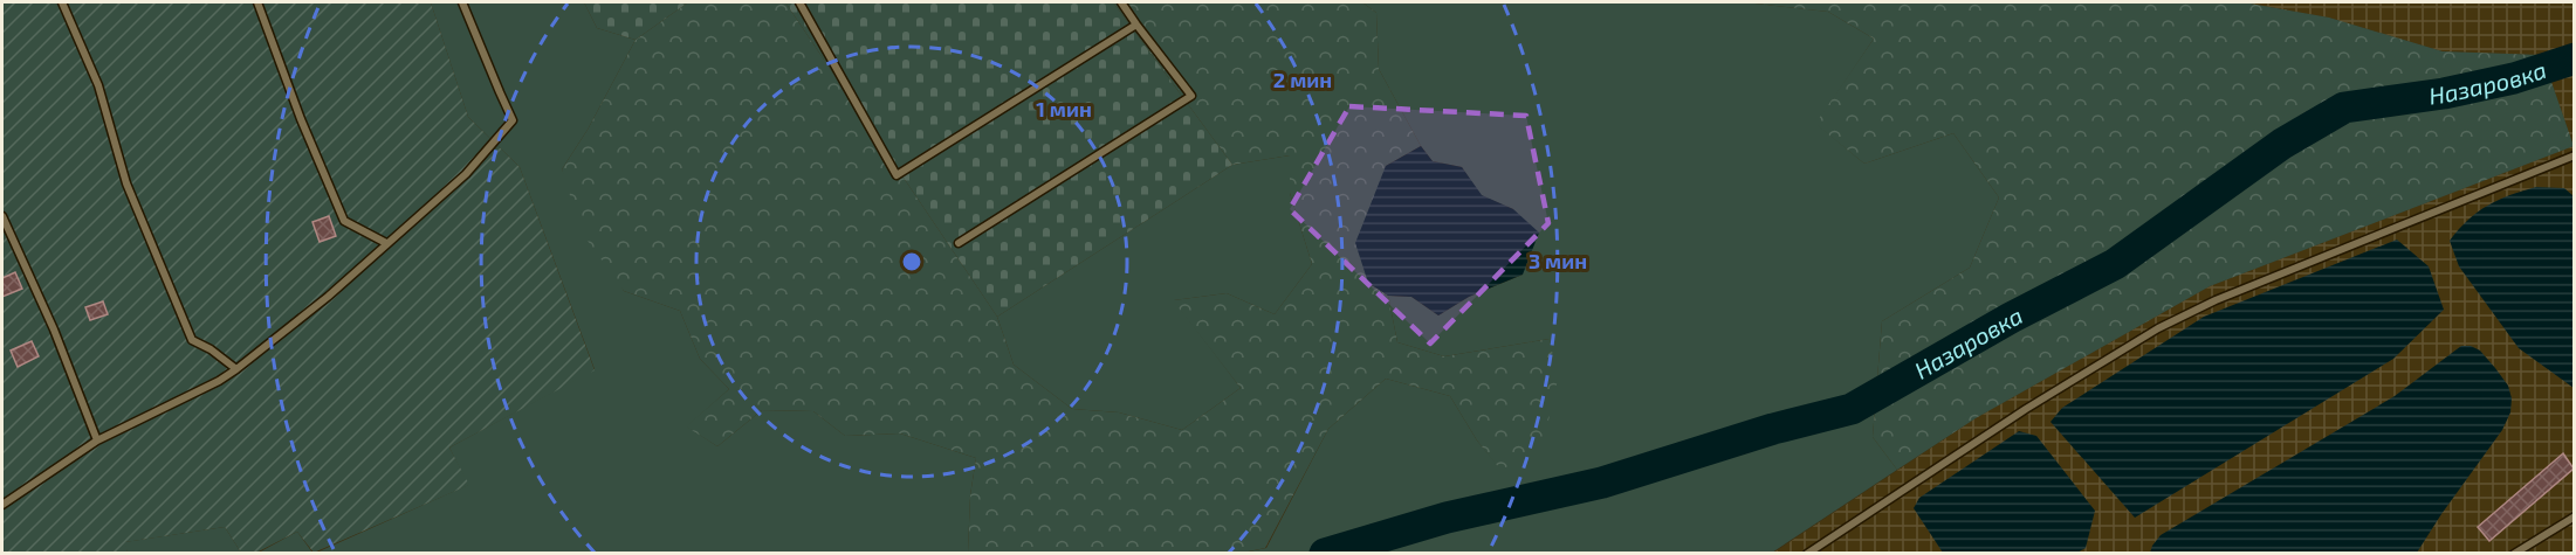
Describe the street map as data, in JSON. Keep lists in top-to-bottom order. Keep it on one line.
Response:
{"water":["Назаровка"],"rings":["2 мин","1 мин","3 мин"]}
